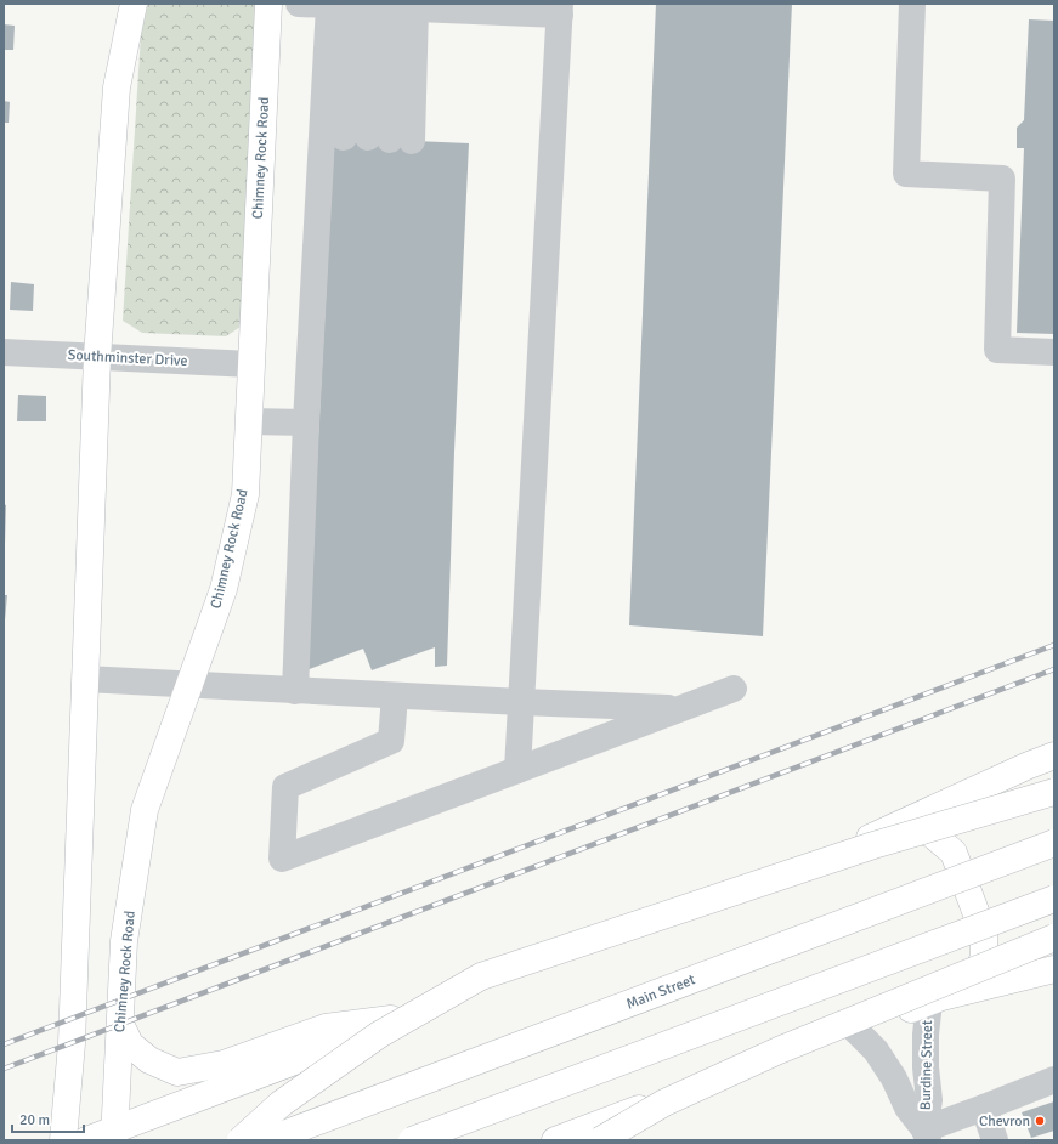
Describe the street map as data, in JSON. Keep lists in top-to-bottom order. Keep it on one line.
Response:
{"streets":{"main road":["Chimney Rock Road","Main Street"],"street":["Southminster Drive","Burdine Street"]},"crossings":[["Chimney Rock Road","Southminster Drive"]],"places":["Chevron"],"scale_bar":"20 m"}
